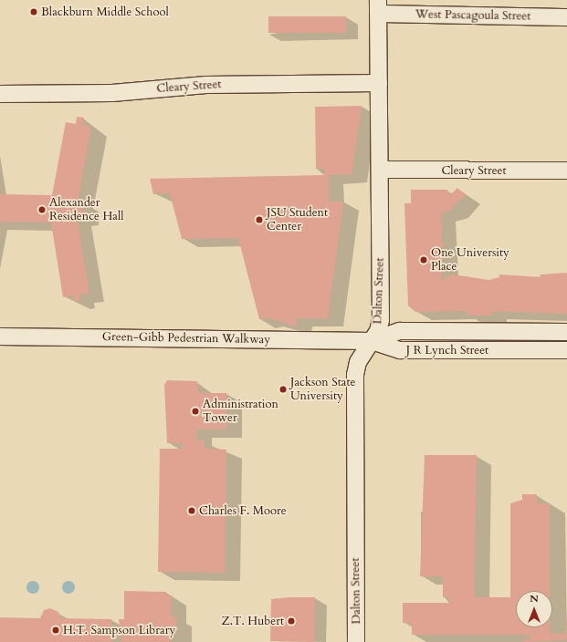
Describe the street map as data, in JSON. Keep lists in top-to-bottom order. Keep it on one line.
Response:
{"streets":{"street":["West Pascagoula Street","Cleary Street","Dalton Street","Green-Gibb Pedestrian Walkway","J R Lynch Street"]},"crossings":[["West Pascagoula Street","Dalton Street"],["Cleary Street","Dalton Street"],["Dalton Street","Green-Gibb Pedestrian Walkway"],["Dalton Street","J R Lynch Street"],["Green-Gibb Pedestrian Walkway","J R Lynch Street"]],"places":["Blackburn Middle School","Alexander Residence Hall","JSU Student Center","One University Place","Jackson State University","Administration Tower","Charles F. Moore","Z.T. Hubert","H.T. Sampson Library"],"north":"top"}
